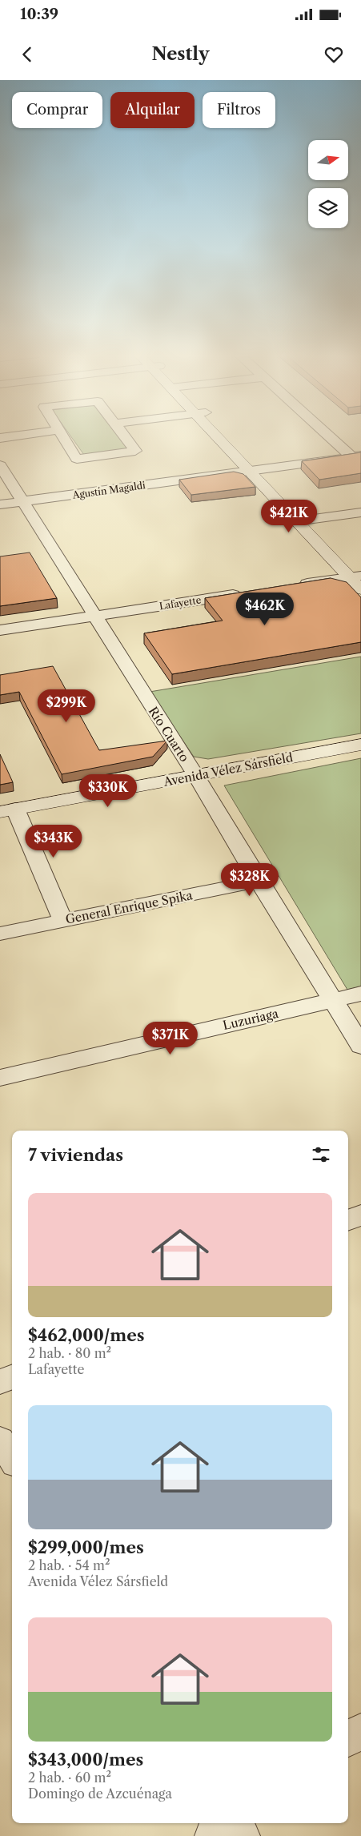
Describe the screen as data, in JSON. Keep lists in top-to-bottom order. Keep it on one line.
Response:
{"streets":{"main road":["Avenida Vélez Sársfield"],"street":["Agustín Magaldi","Lafayette","Río Cuarto","General Enrique Spika","Luzuriaga"]},"crossings":[["Agustín Magaldi","Río Cuarto"],["Lafayette","Río Cuarto"],["Río Cuarto","Avenida Vélez Sársfield"],["Río Cuarto","General Enrique Spika"],["Río Cuarto","Luzuriaga"]],"north":"right","page":{"status":"10:39","header":"Nestly","chip":["Comprar","Alquilar","Filtros"],"price":["$421K","$462K","$299K","$330K","$343K","$328K","$371K"],"heading":"7 viviendas","list":[{"name":"$462,000/mes","note":"2 hab. · 80 m² · Lafayette"},{"name":"$299,000/mes","note":"2 hab. · 54 m² · Avenida Vélez Sársfield"},{"name":"$343,000/mes","note":"2 hab. · 60 m² · Domingo de Azcuénaga"}]}}
